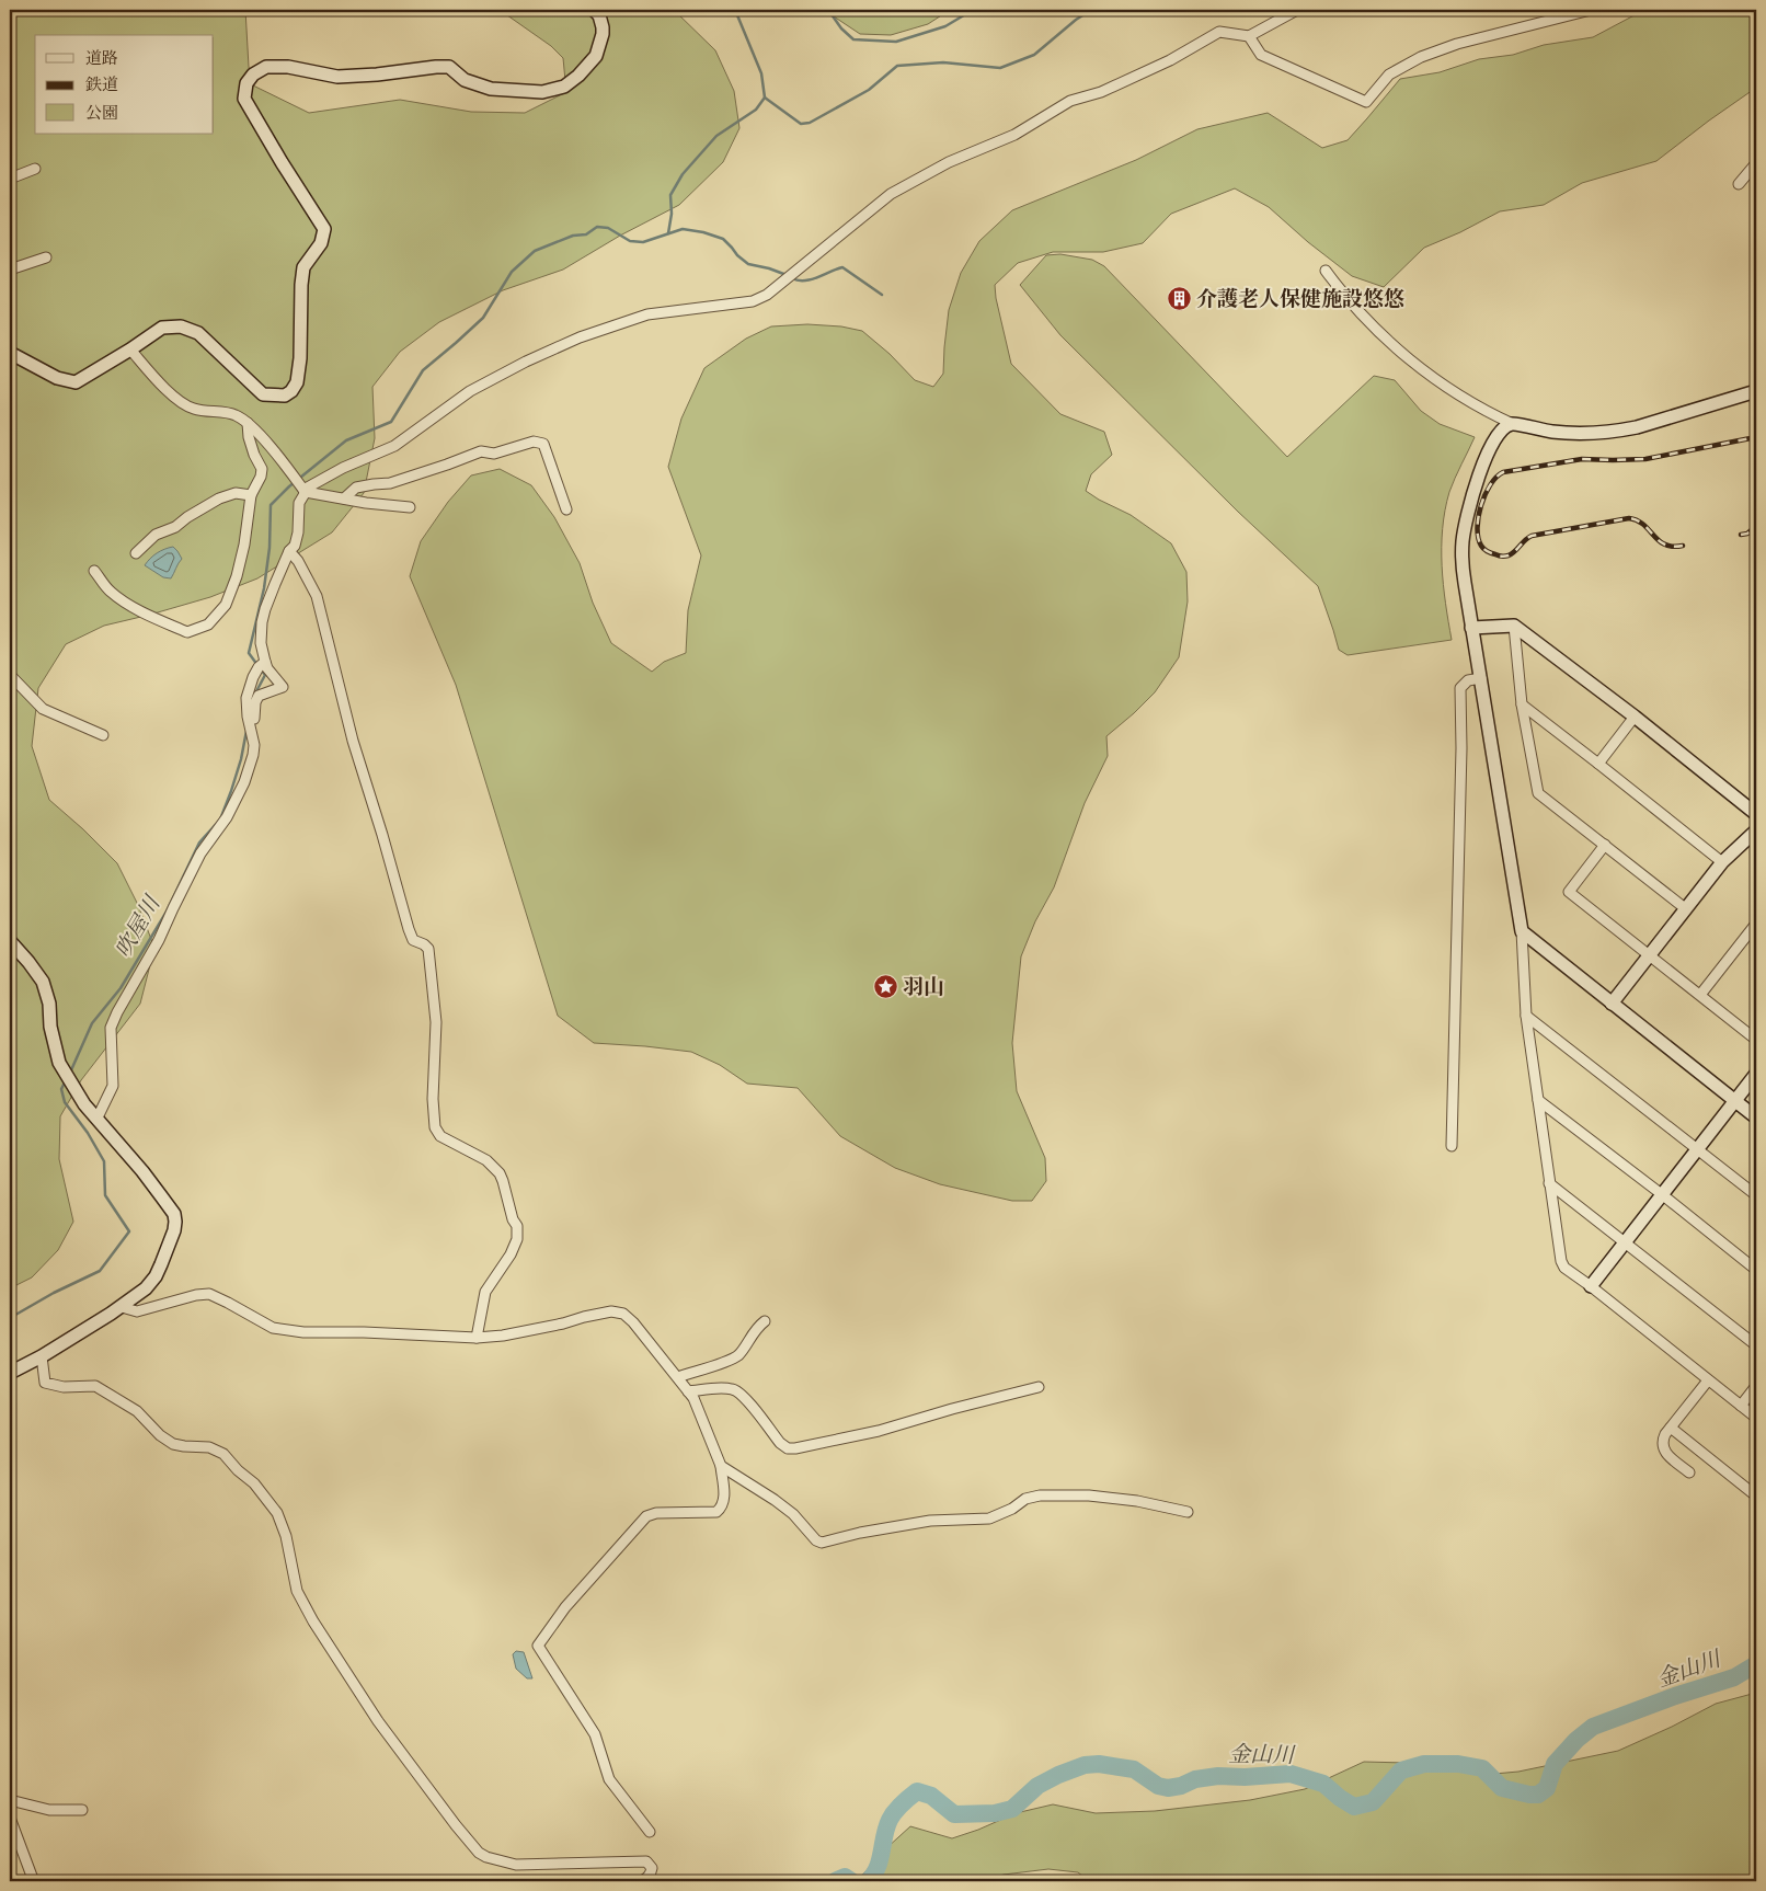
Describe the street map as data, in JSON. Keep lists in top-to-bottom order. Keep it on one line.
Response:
{"water":["吹屋川","金山川"],"places":{"building":["介護老人保健施設悠悠"],"place":["羽山"]},"legend":["道路","鉄道","公園"]}
